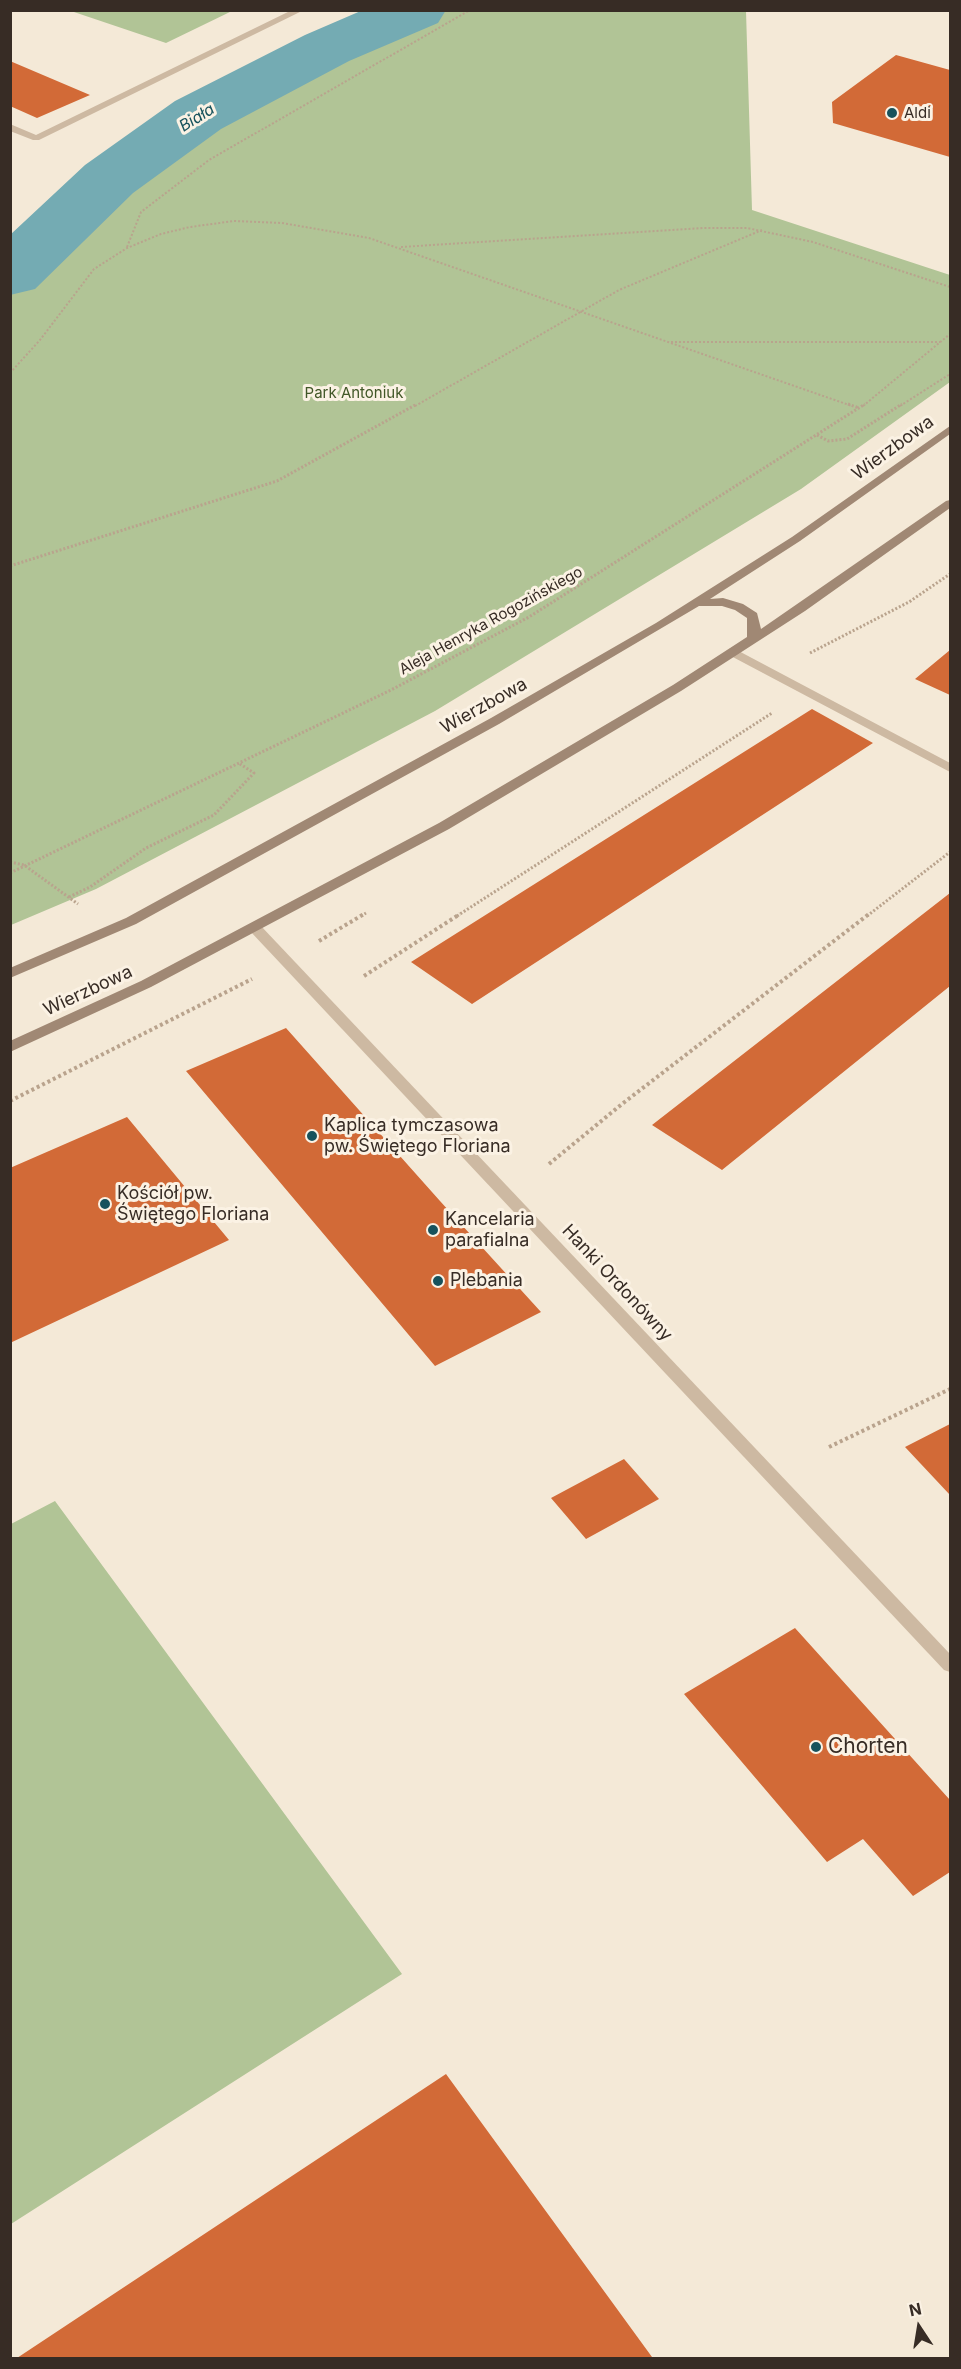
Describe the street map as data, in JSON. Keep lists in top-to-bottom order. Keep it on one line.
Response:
{"streets":{"main road":["Wierzbowa"],"street":["Hanki Ordonówny"],"path":["Aleja Henryka Rogozińskiego"]},"crossings":[["Wierzbowa","Hanki Ordonówny"]],"water":["Biała"],"parks":["Park Antoniuk"],"places":["Aldi","Kaplica tymczasowa pw. Świętego Floriana","Kościół pw. Świętego Floriana","Kancelaria parafialna","Plebania","Chorten"],"north":"top"}
